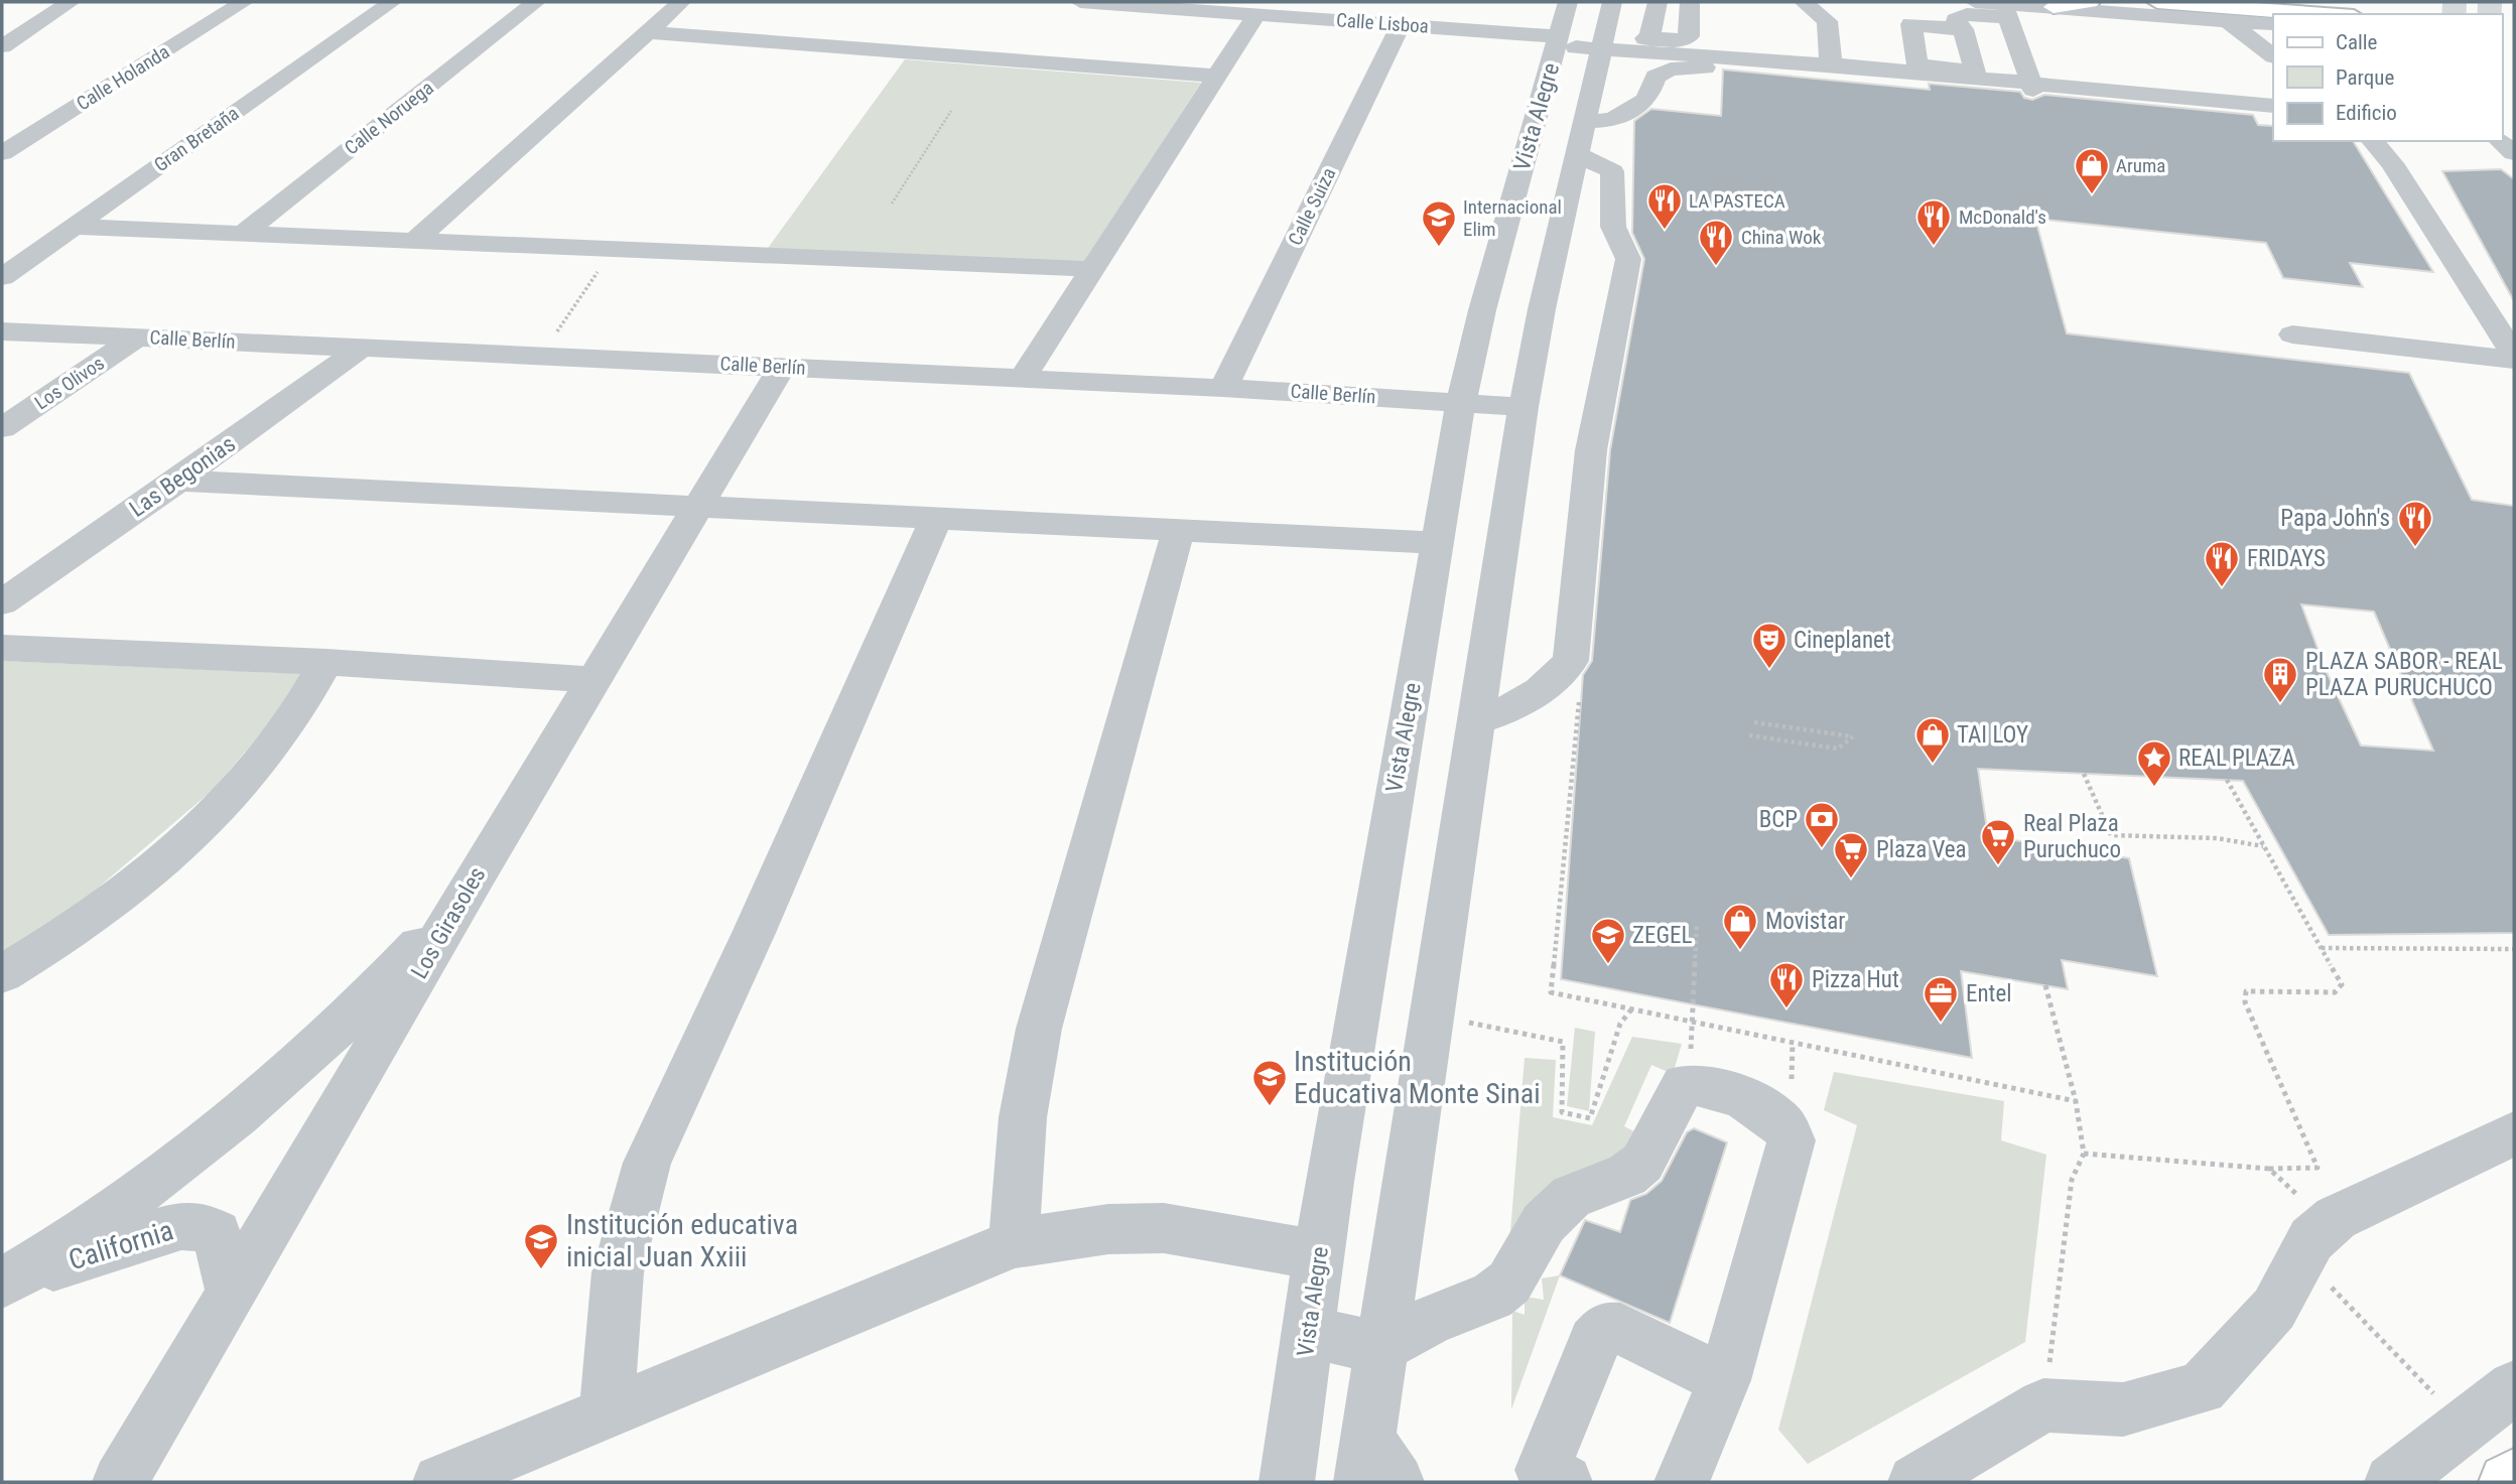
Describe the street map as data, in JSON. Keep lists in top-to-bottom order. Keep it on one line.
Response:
{"streets":{"street":["Calle Lisboa","Calle Holanda","Vista Alegre","Calle Noruega","Gran Bretaña","Calle Suiza","Calle Berlín","Los Olivos","Las Begonias","Los Girasoles","California"]},"crossings":[["Calle Lisboa","Vista Alegre"],["Calle Lisboa","Calle Suiza"],["Vista Alegre","Calle Berlín"],["Calle Suiza","Calle Berlín"],["Calle Berlín","Los Olivos"],["Calle Berlín","Las Begonias"],["Calle Berlín","Los Girasoles"],["Los Girasoles","California"]],"places":{"shop":["Aruma","TAI LOY","Movistar"],"restaurant":["LA PASTECA","McDonald's","China Wok","Papa John's","FRIDAYS","Pizza Hut"],"school or university":["Internacional Elim","ZEGEL","Institución Educativa Monte Sinai","Institución educativa inicial Juan Xxiii"],"theatre":["Cineplanet"],"building":["PLAZA SABOR - REAL PLAZA PURUCHUCO"],"place":["REAL PLAZA"],"bank":["BCP"],"supermarket":["Real Plaza Puruchuco","Plaza Vea"],"office":["Entel"]},"legend":["Calle","Parque","Edificio"]}
